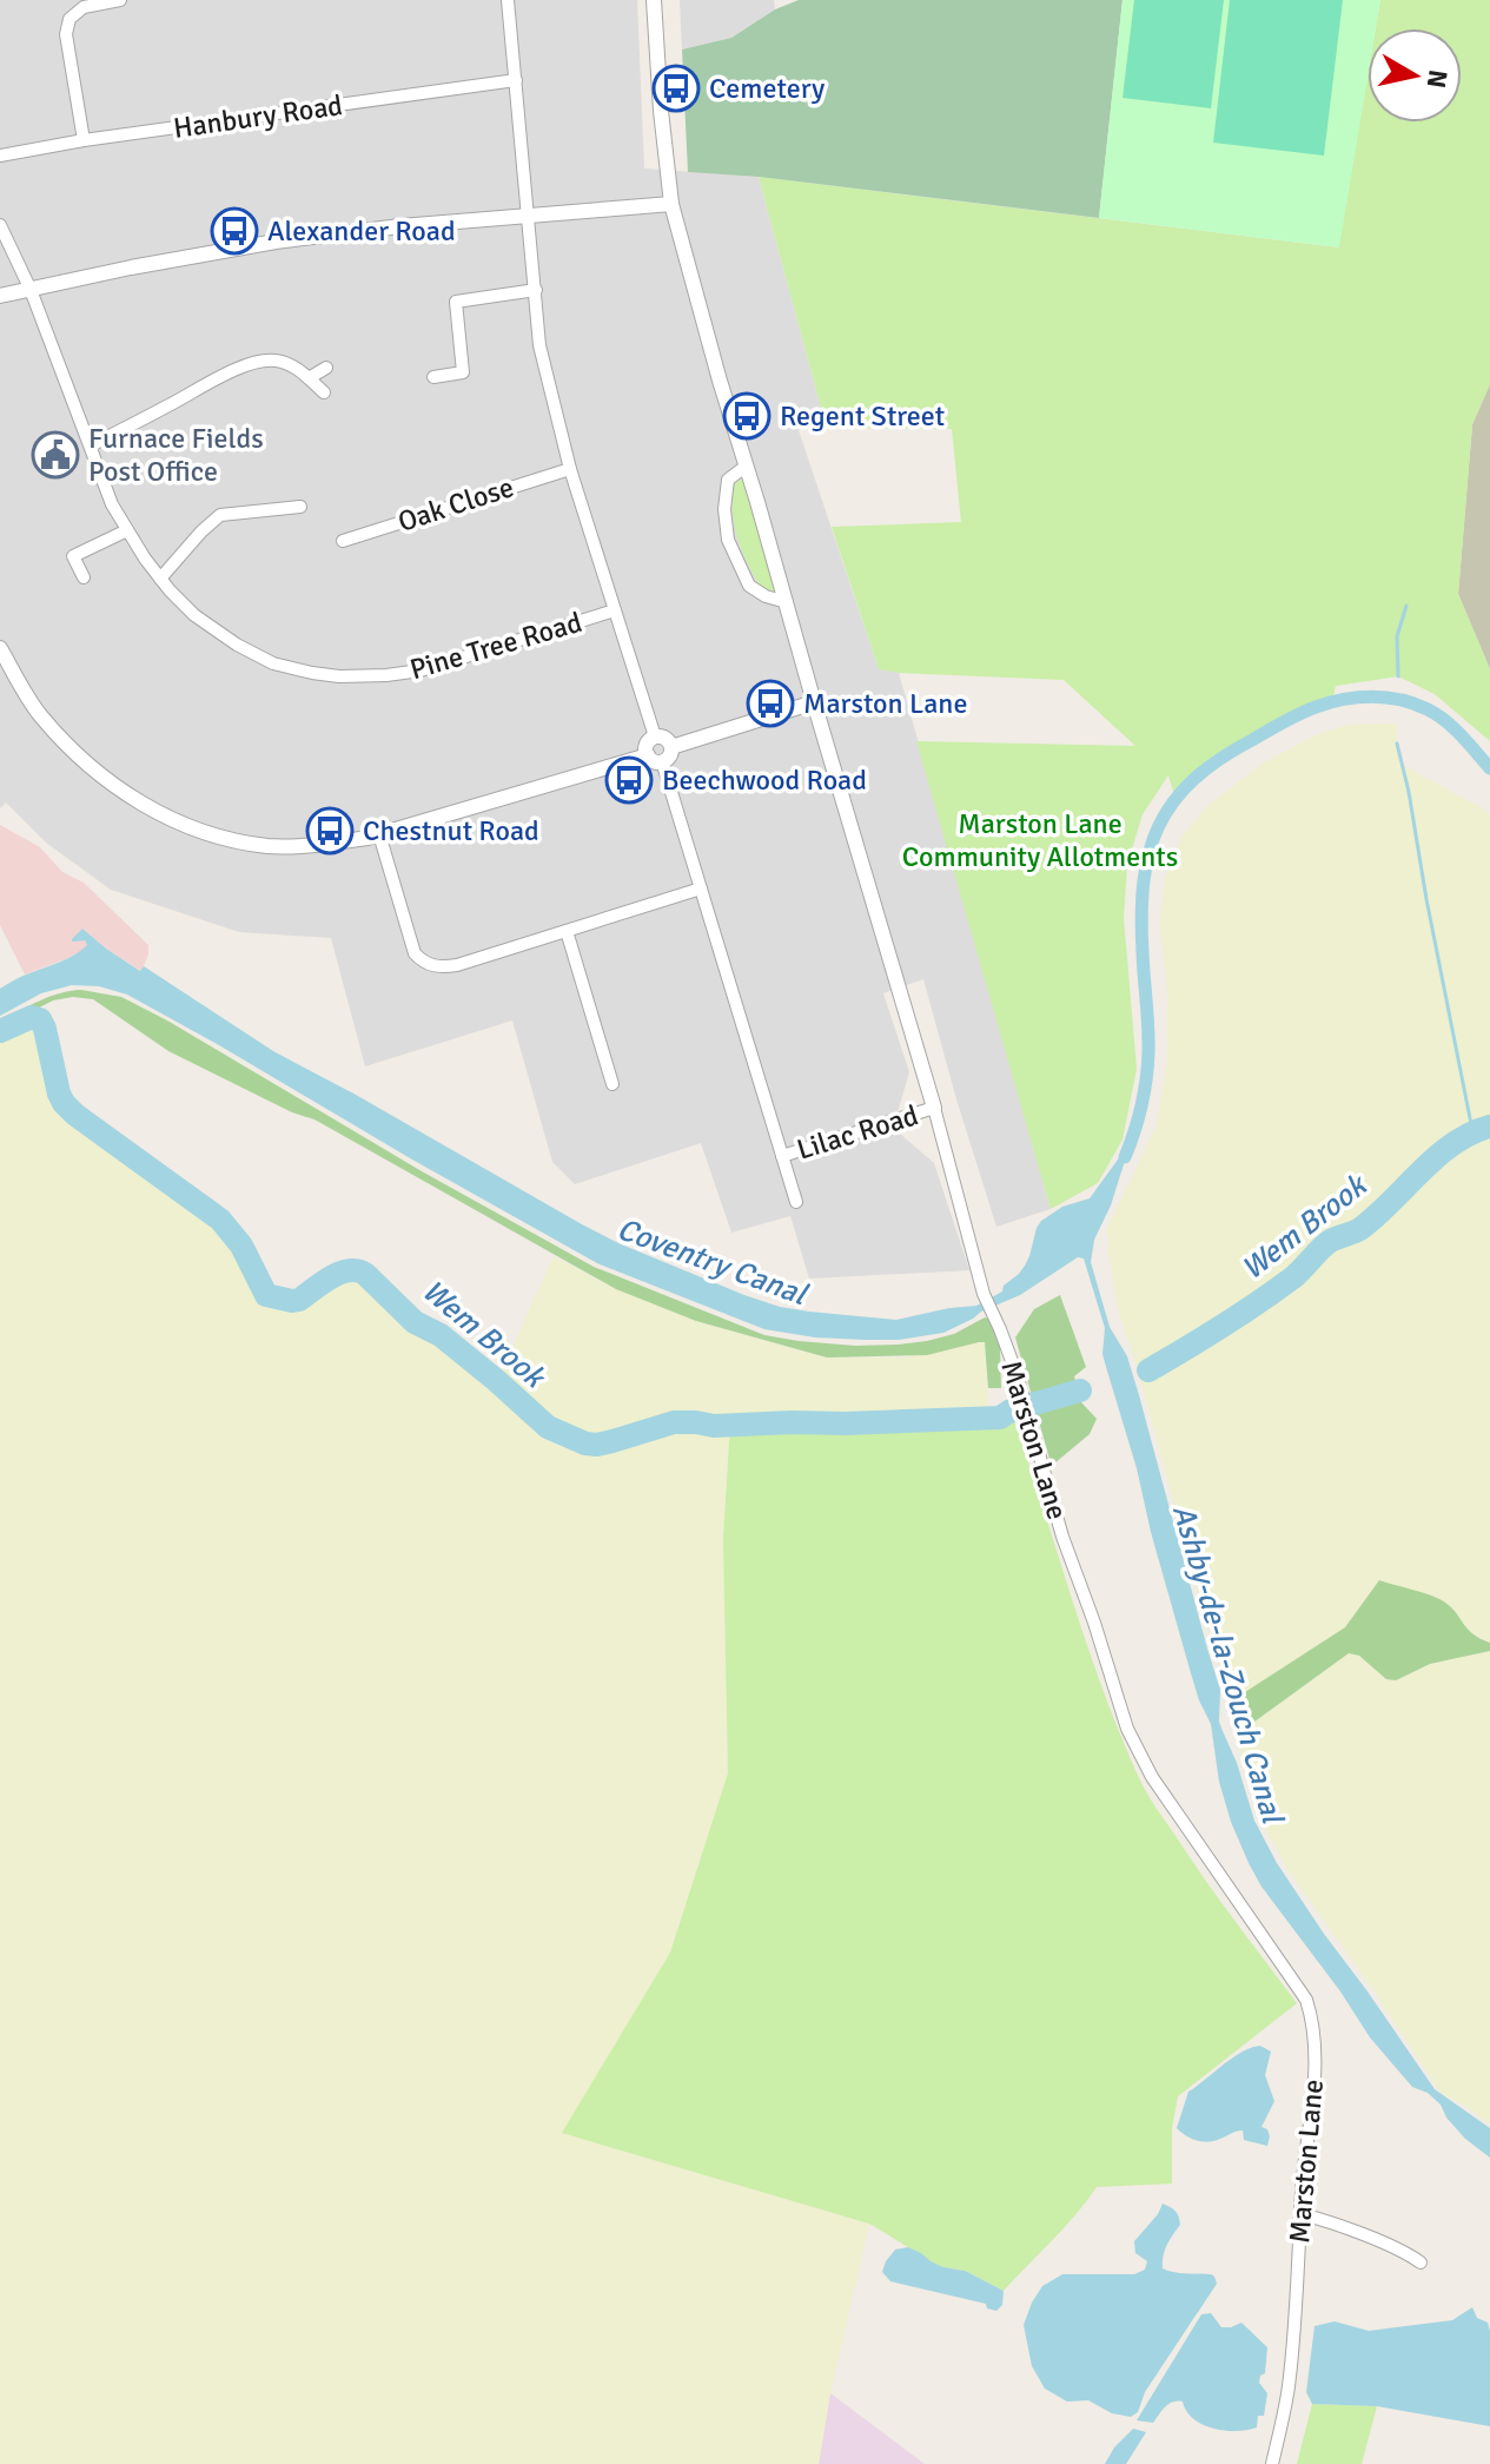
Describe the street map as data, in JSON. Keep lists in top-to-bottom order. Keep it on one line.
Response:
{"streets":{"street":["Hanbury Road","Oak Close","Pine Tree Road","Lilac Road","Marston Lane"]},"crossings":[["Lilac Road","Marston Lane"]],"water":["Wem Brook","Coventry Canal","Ashby-de-la-Zouch Canal"],"parks":["Marston Lane Community Allotments"],"places":{"bus stop":["Cemetery","Alexander Road","Regent Street","Marston Lane","Beechwood Road","Chestnut Road"],"public building":["Furnace Fields Post Office"]},"north":"right"}
